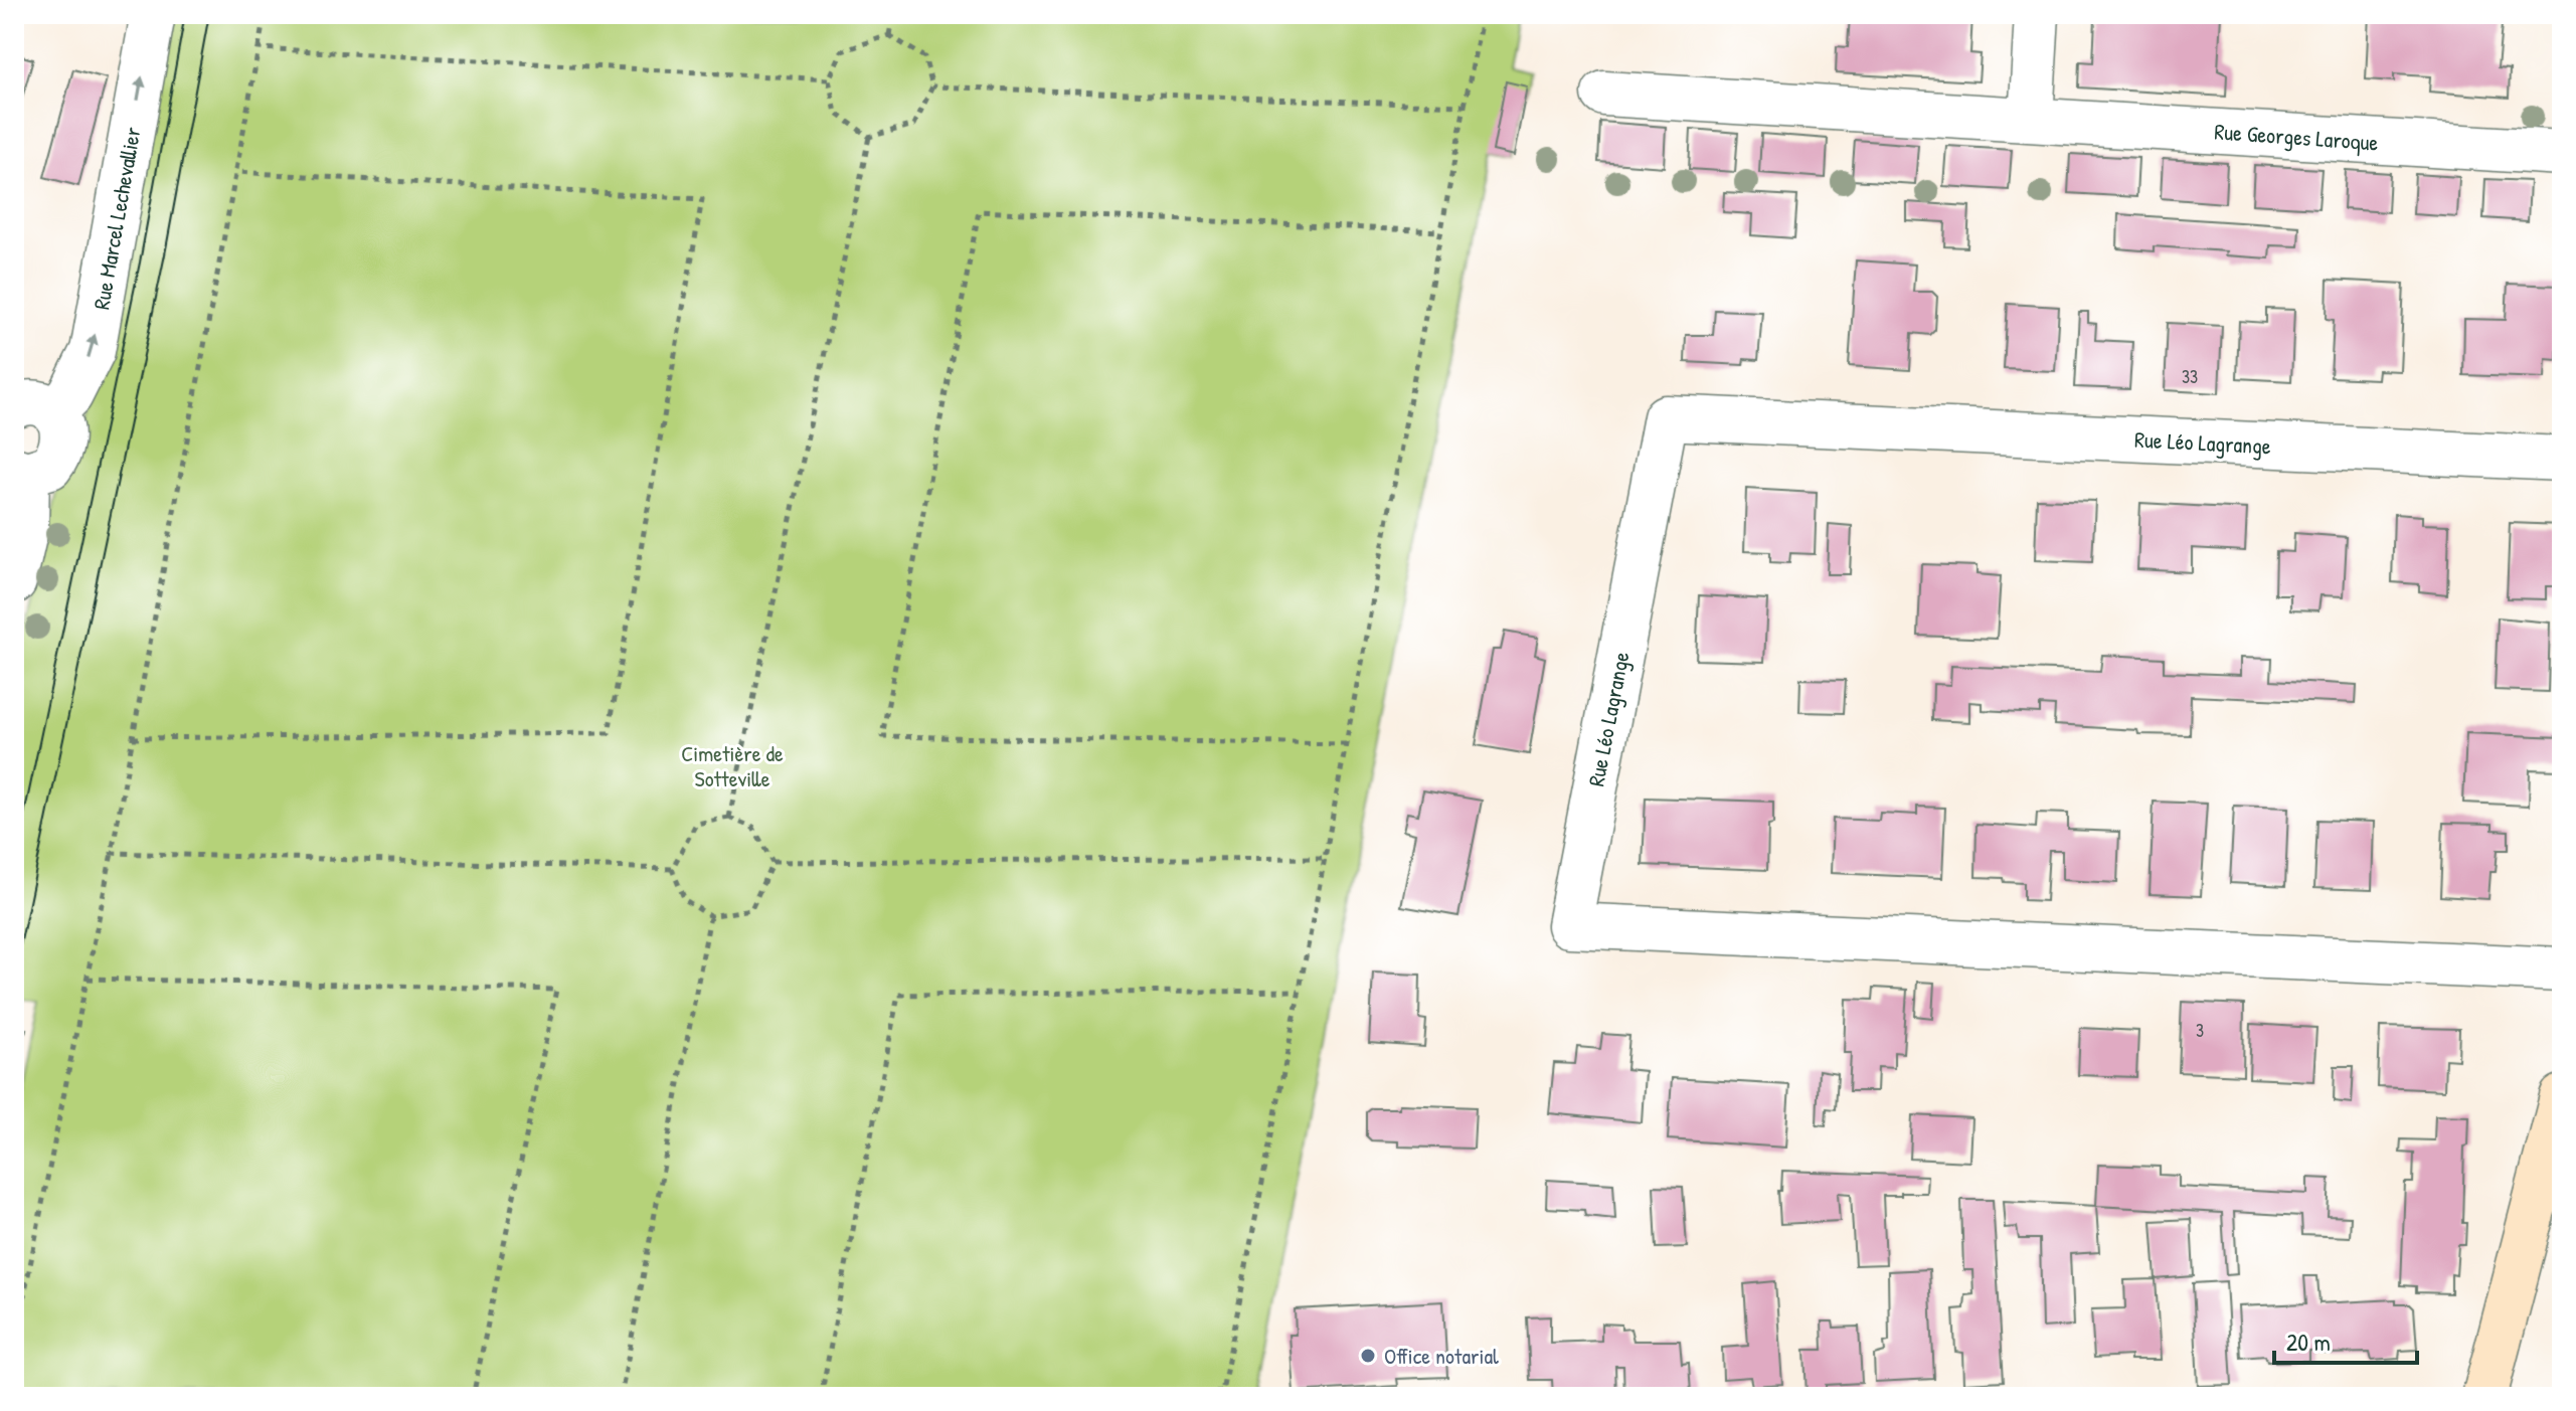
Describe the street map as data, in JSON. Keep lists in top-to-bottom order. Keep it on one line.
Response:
{"streets":{"street":["Rue Georges Laroque","Rue Marcel Lechevallier","Rue Léo Lagrange"]},"one_way":["Rue Marcel Lechevallier"],"parks":["Cimetière de Sotteville"],"places":["Office notarial"],"house_numbers":["33","3"],"scale_bar":"20 m"}
